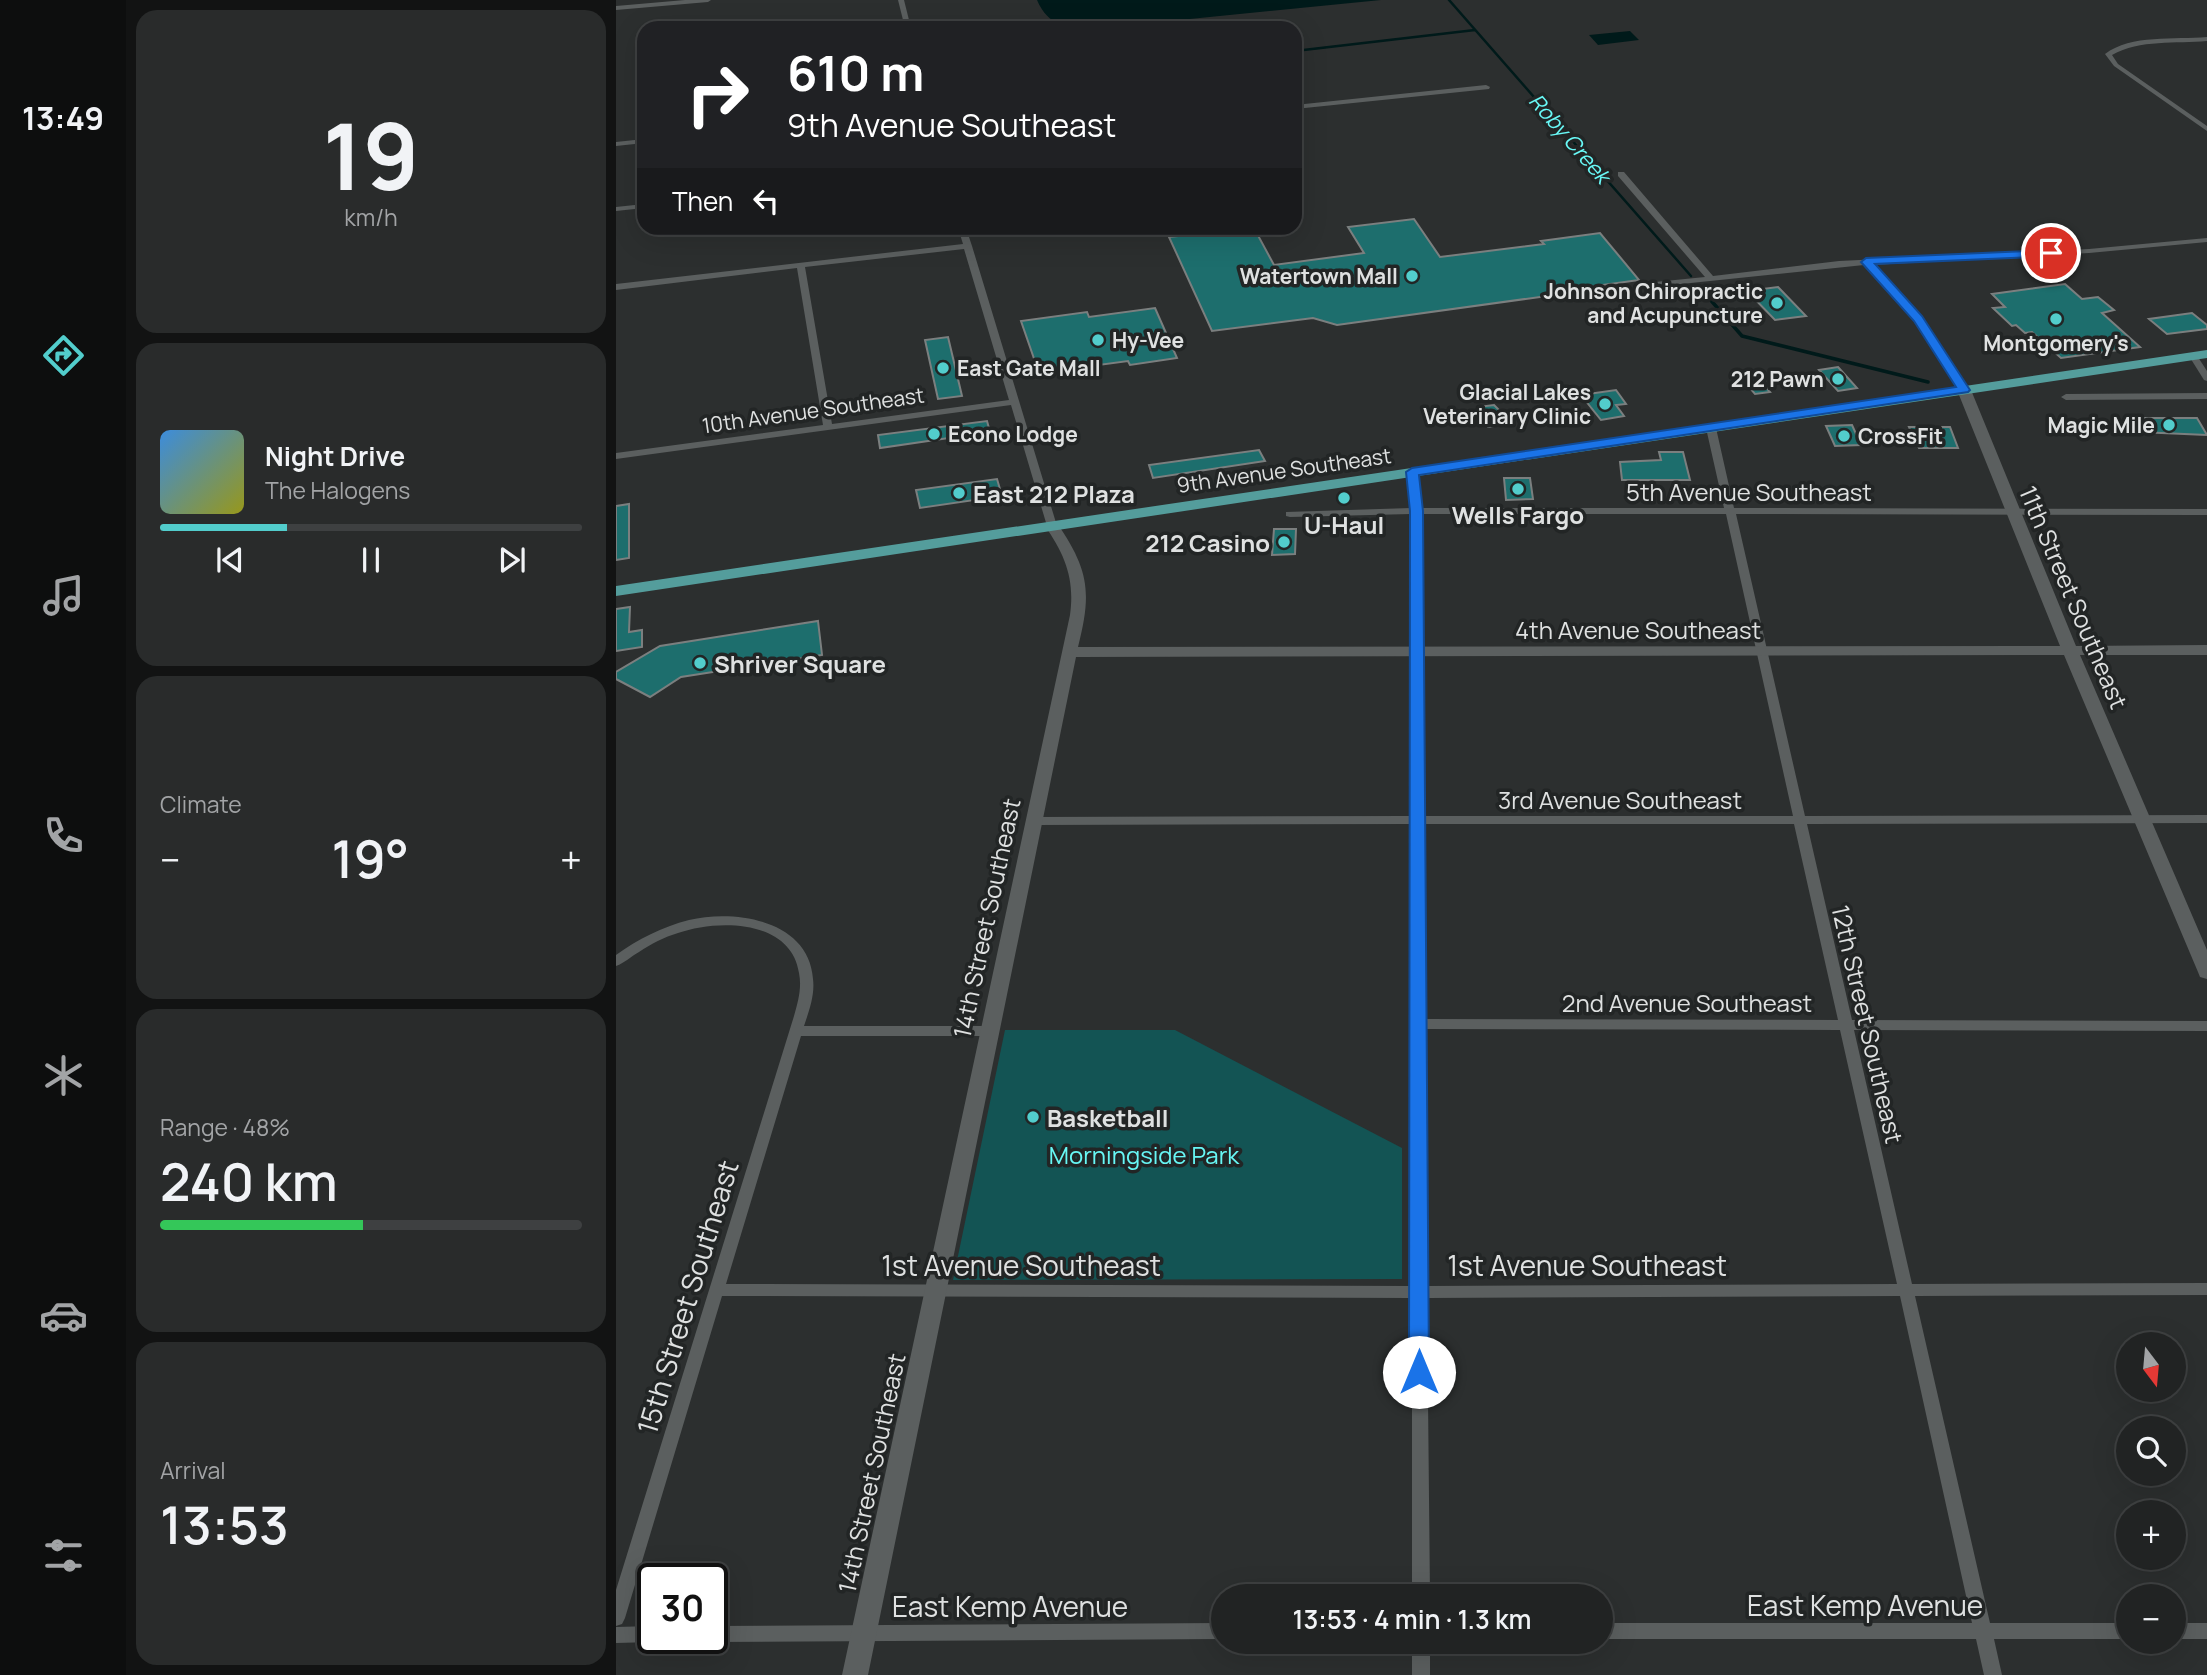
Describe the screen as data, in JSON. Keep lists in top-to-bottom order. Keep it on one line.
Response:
{"streets":{"main road":["9th Avenue Southeast"],"street":["10th Avenue Southeast","5th Avenue Southeast","11th Street Southeast","4th Avenue Southeast","3rd Avenue Southeast","14th Street Southeast","2nd Avenue Southeast","12th Street Southeast","1st Avenue Southeast","15th Street Southeast","East Kemp Avenue"]},"crossings":[["10th Avenue Southeast","14th Street Southeast"],["9th Avenue Southeast","11th Street Southeast"],["9th Avenue Southeast","14th Street Southeast"],["9th Avenue Southeast","12th Street Southeast"],["5th Avenue Southeast","11th Street Southeast"],["5th Avenue Southeast","12th Street Southeast"],["11th Street Southeast","4th Avenue Southeast"],["11th Street Southeast","3rd Avenue Southeast"],["4th Avenue Southeast","14th Street Southeast"],["4th Avenue Southeast","12th Street Southeast"],["3rd Avenue Southeast","14th Street Southeast"],["3rd Avenue Southeast","12th Street Southeast"],["14th Street Southeast","1st Avenue Southeast"],["14th Street Southeast","East Kemp Avenue"],["2nd Avenue Southeast","12th Street Southeast"],["12th Street Southeast","1st Avenue Southeast"],["12th Street Southeast","East Kemp Avenue"],["1st Avenue Southeast","15th Street Southeast"]],"water":["Roby Creek"],"parks":["Morningside Park"],"places":["Watertown Mall","Johnson Chiropractic and Acupuncture","Montgomery's","Hy-Vee","East Gate Mall","212 Pawn","Glacial Lakes Veterinary Clinic","Magic Mile","Econo Lodge","CrossFit","Wells Fargo","East 212 Plaza","U-Haul","212 Casino","Shriver Square","Basketball"],"north":"bottom","page":{"tabs":"13:49","tile":[["19","km/h"],"Climate",["Range · 48%","240 km"],["Arrival","13:53"]],"turn":["610 m","9th Avenue Southeast"],"then":"Then","song":["Night Drive","The Halogens"],"heat":["−","19°","+"],"map_buttons":["+","−"],"limit":"30","trip":"13:53 · 4 min · 1.3 km"}}
